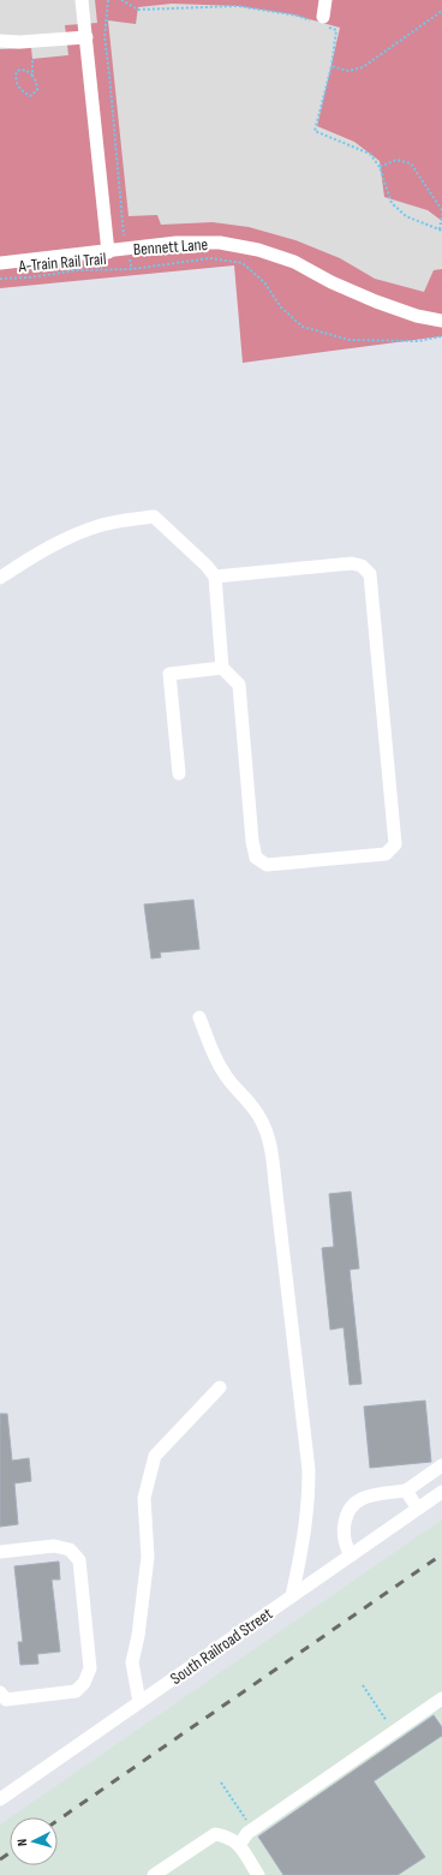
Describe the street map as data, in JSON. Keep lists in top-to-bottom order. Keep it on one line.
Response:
{"streets":{"street":["Bennett Lane","South Railroad Street"],"path":["A-Train Rail Trail"]},"north":"left"}
